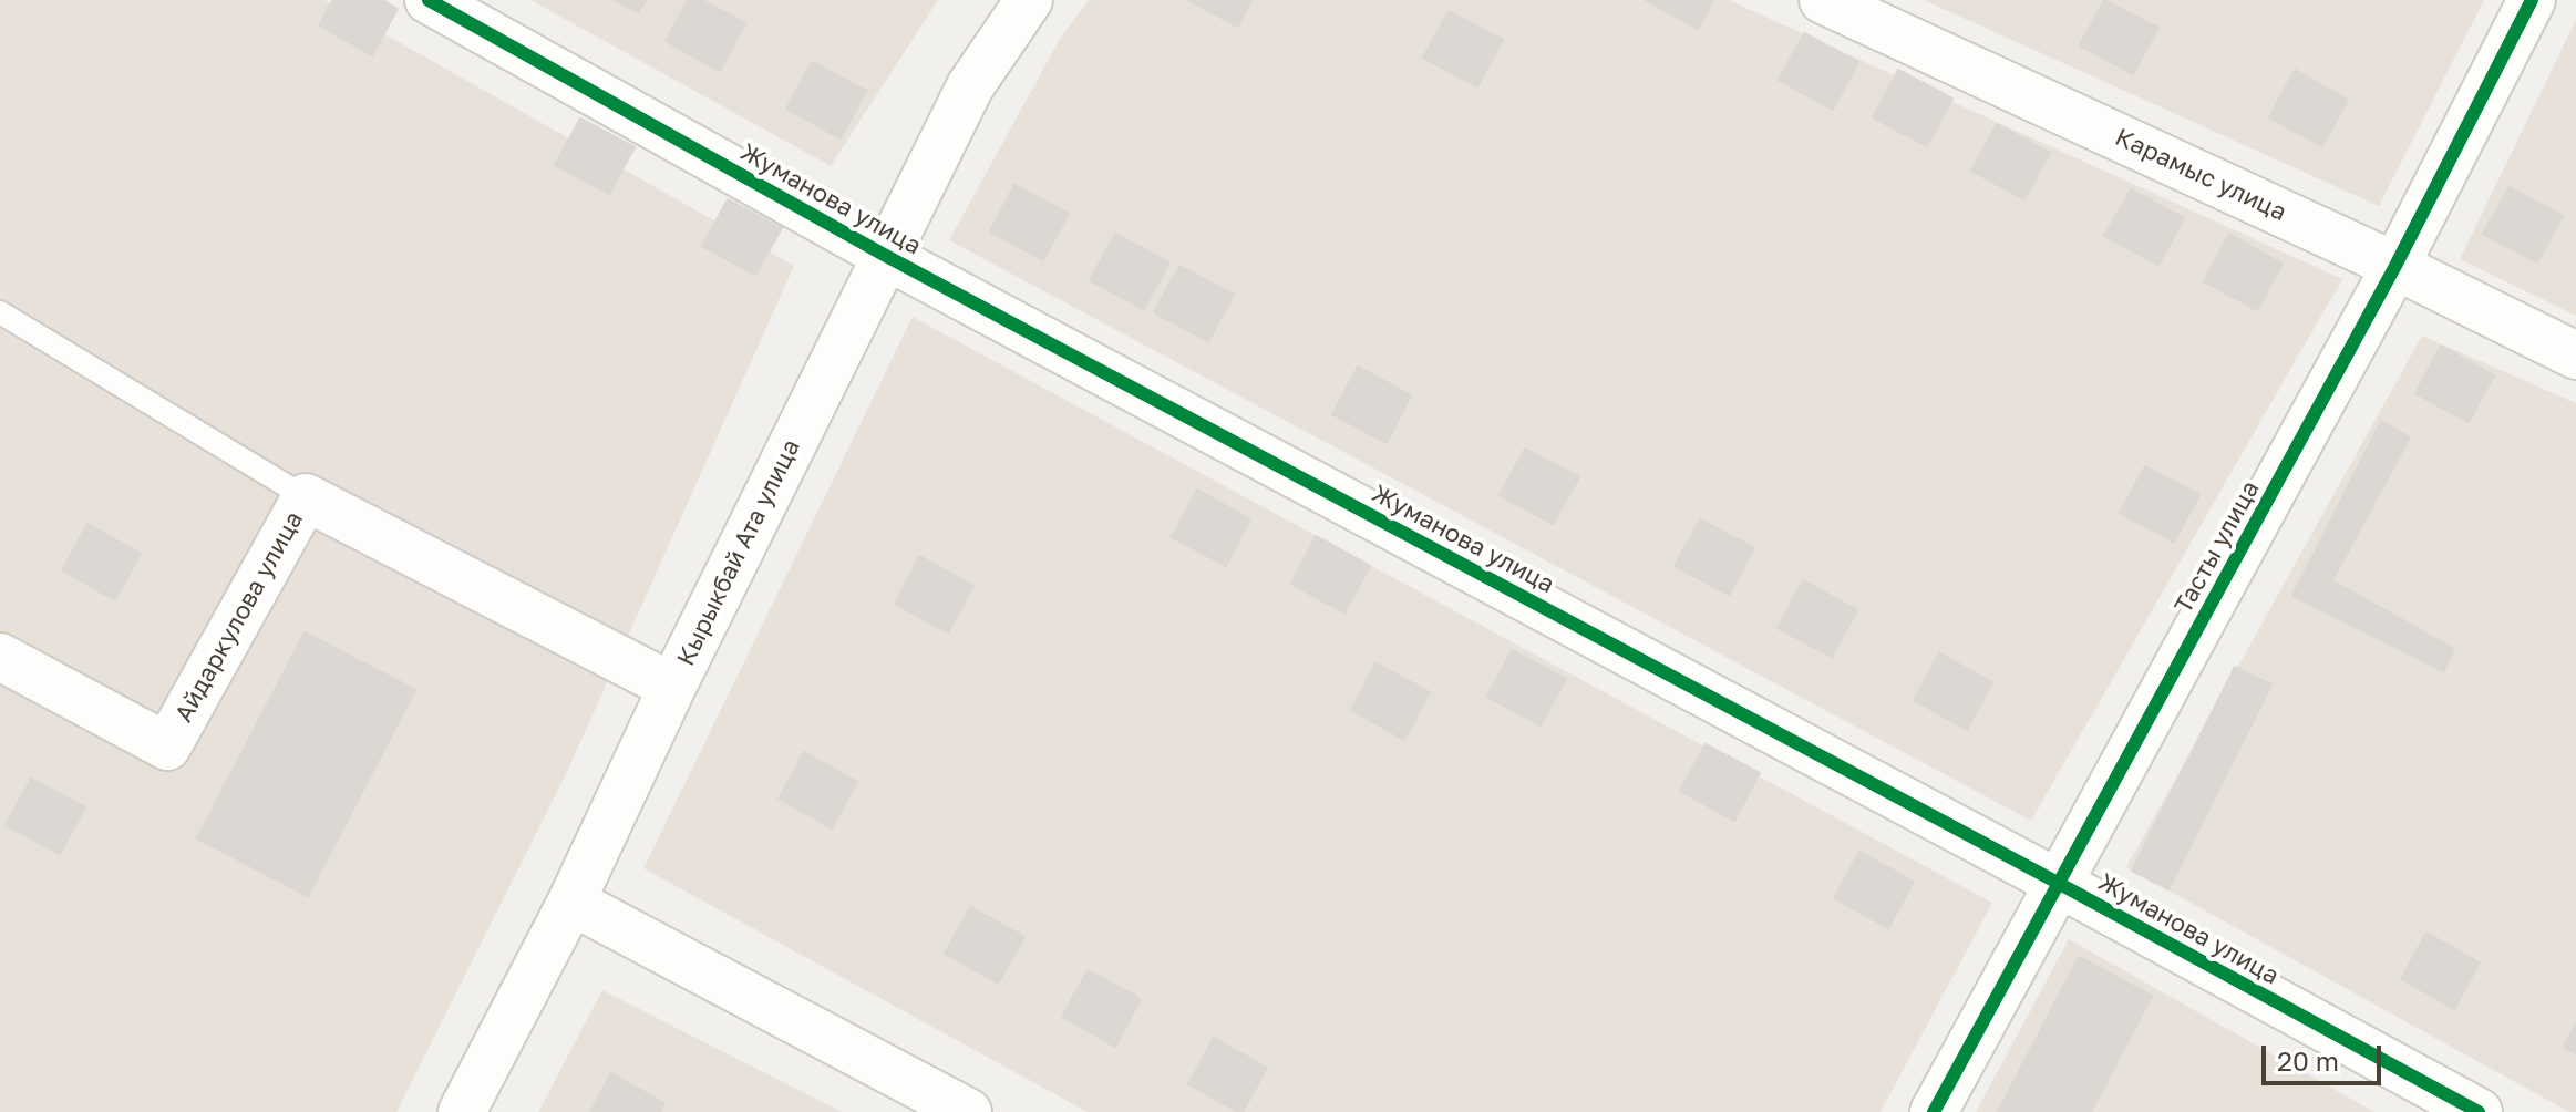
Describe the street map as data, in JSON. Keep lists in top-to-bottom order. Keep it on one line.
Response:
{"streets":{"street":["Карамыс улица","Жуманова улица","Тасты улица","Кырыкбай Ата улица","Айдаркулова улица"]},"crossings":[["Карамыс улица","Тасты улица"],["Жуманова улица","Тасты улица"],["Жуманова улица","Кырыкбай Ата улица"],["Кырыкбай Ата улица","Айдаркулова улица"]],"scale_bar":"20 m"}
